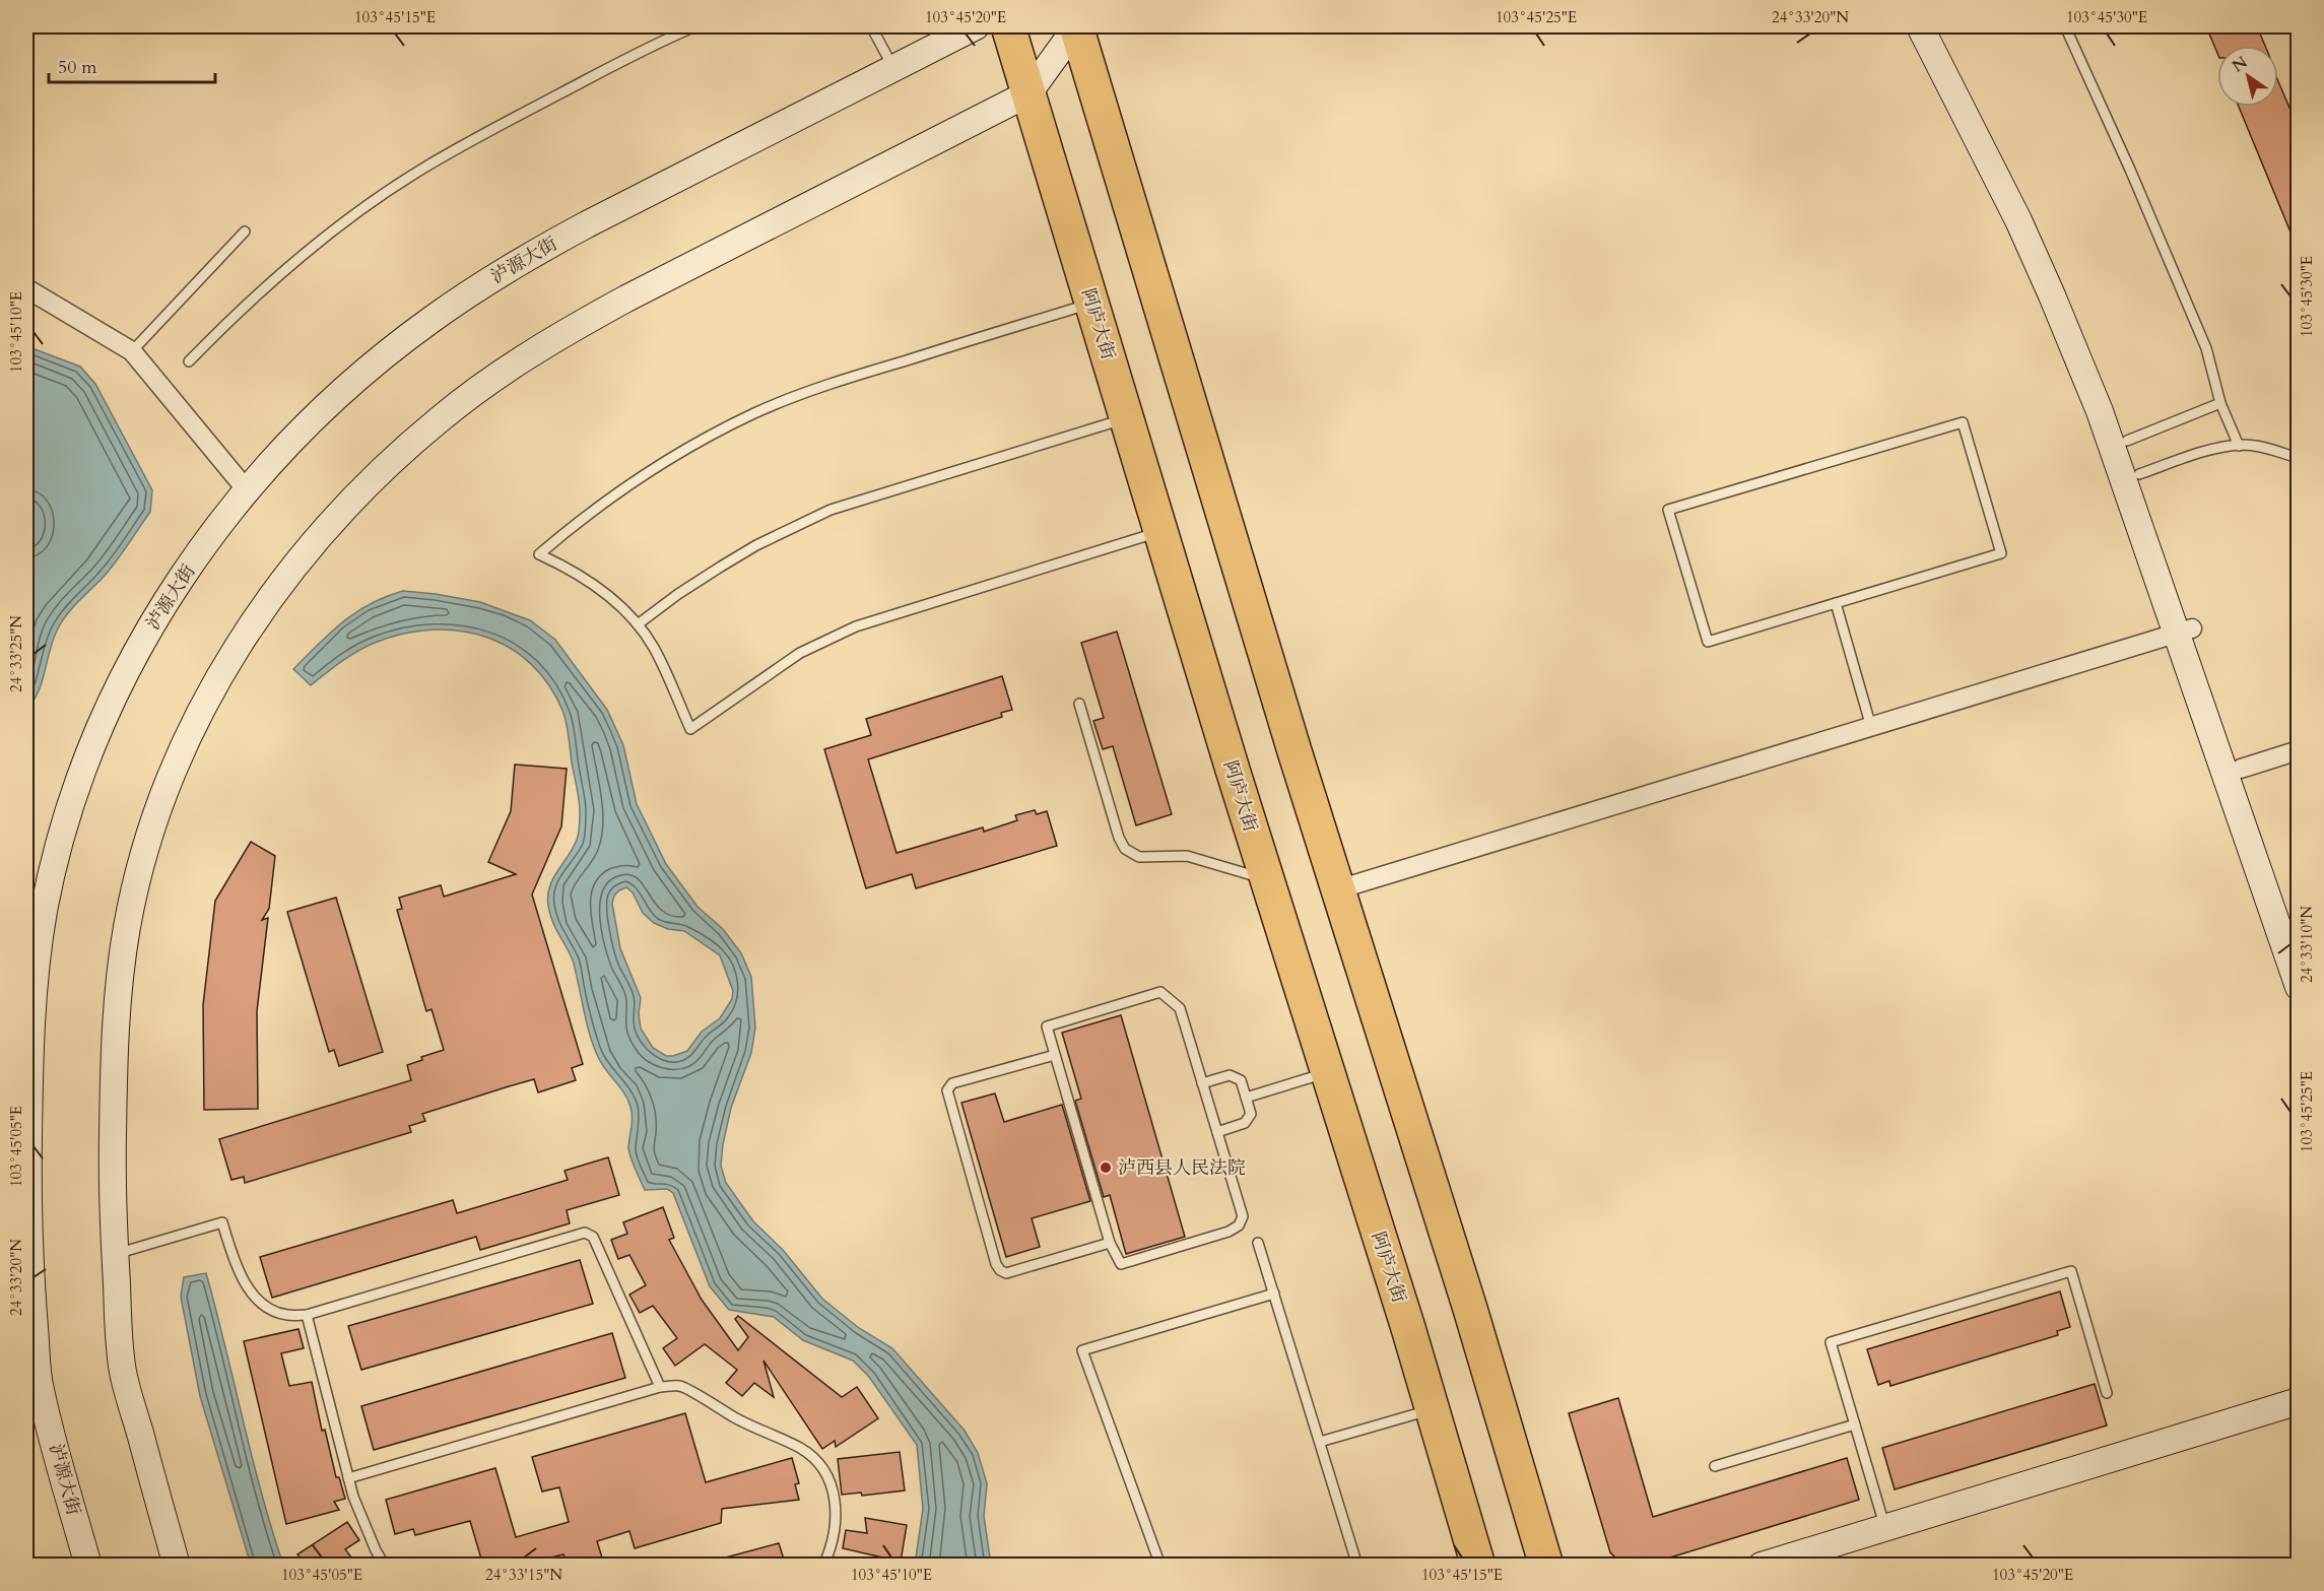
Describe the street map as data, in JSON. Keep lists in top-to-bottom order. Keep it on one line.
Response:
{"streets":{"highway":["阿庐大街"],"main road":["泸源大街"]},"places":["泸西县人民法院"],"scale_bar":"50 m","north":"top left","coordinates":["103°45'15\"E","103°45'20\"E","103°45'25\"E","24°33'20\"N","103°45'30\"E","103°45'10\"E","24°33'25\"N","24°33'10\"N","103°45'05\"E","24°33'15\"N"]}
